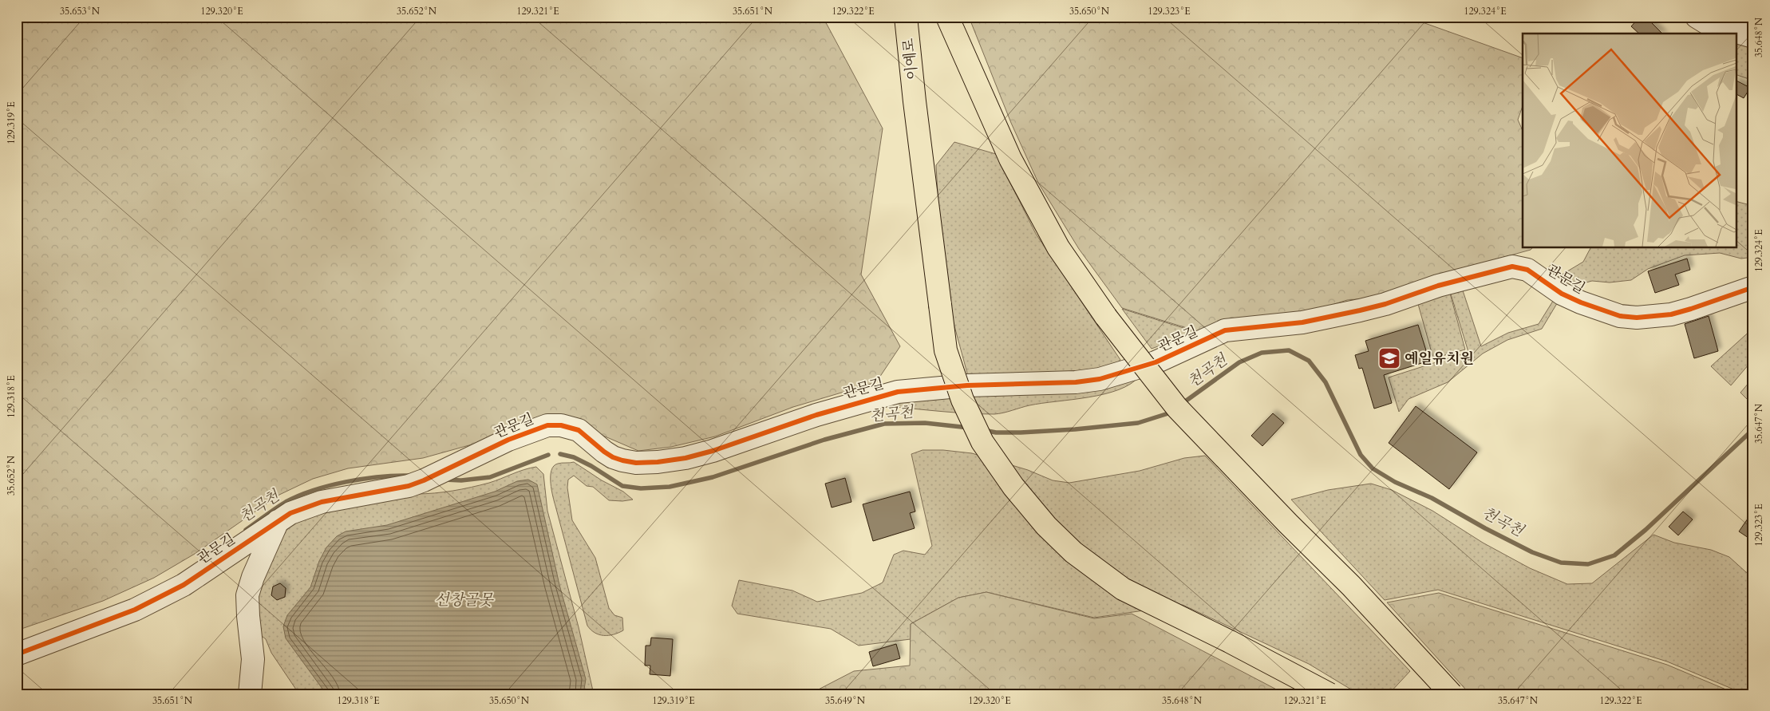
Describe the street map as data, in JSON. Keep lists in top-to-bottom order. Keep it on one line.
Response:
{"streets":{"highway":["이예로"],"street":["관문길"]},"water":["천곡천","선창골못"],"places":{"school or university":["예일유치원"]},"coordinates":["35.653°N","129.320°E","35.652°N","129.321°E","35.651°N","129.322°E","35.650°N","129.323°E","129.324°E","35.648°N","129.319°E","129.318°E","35.647°N","35.649°N"]}
